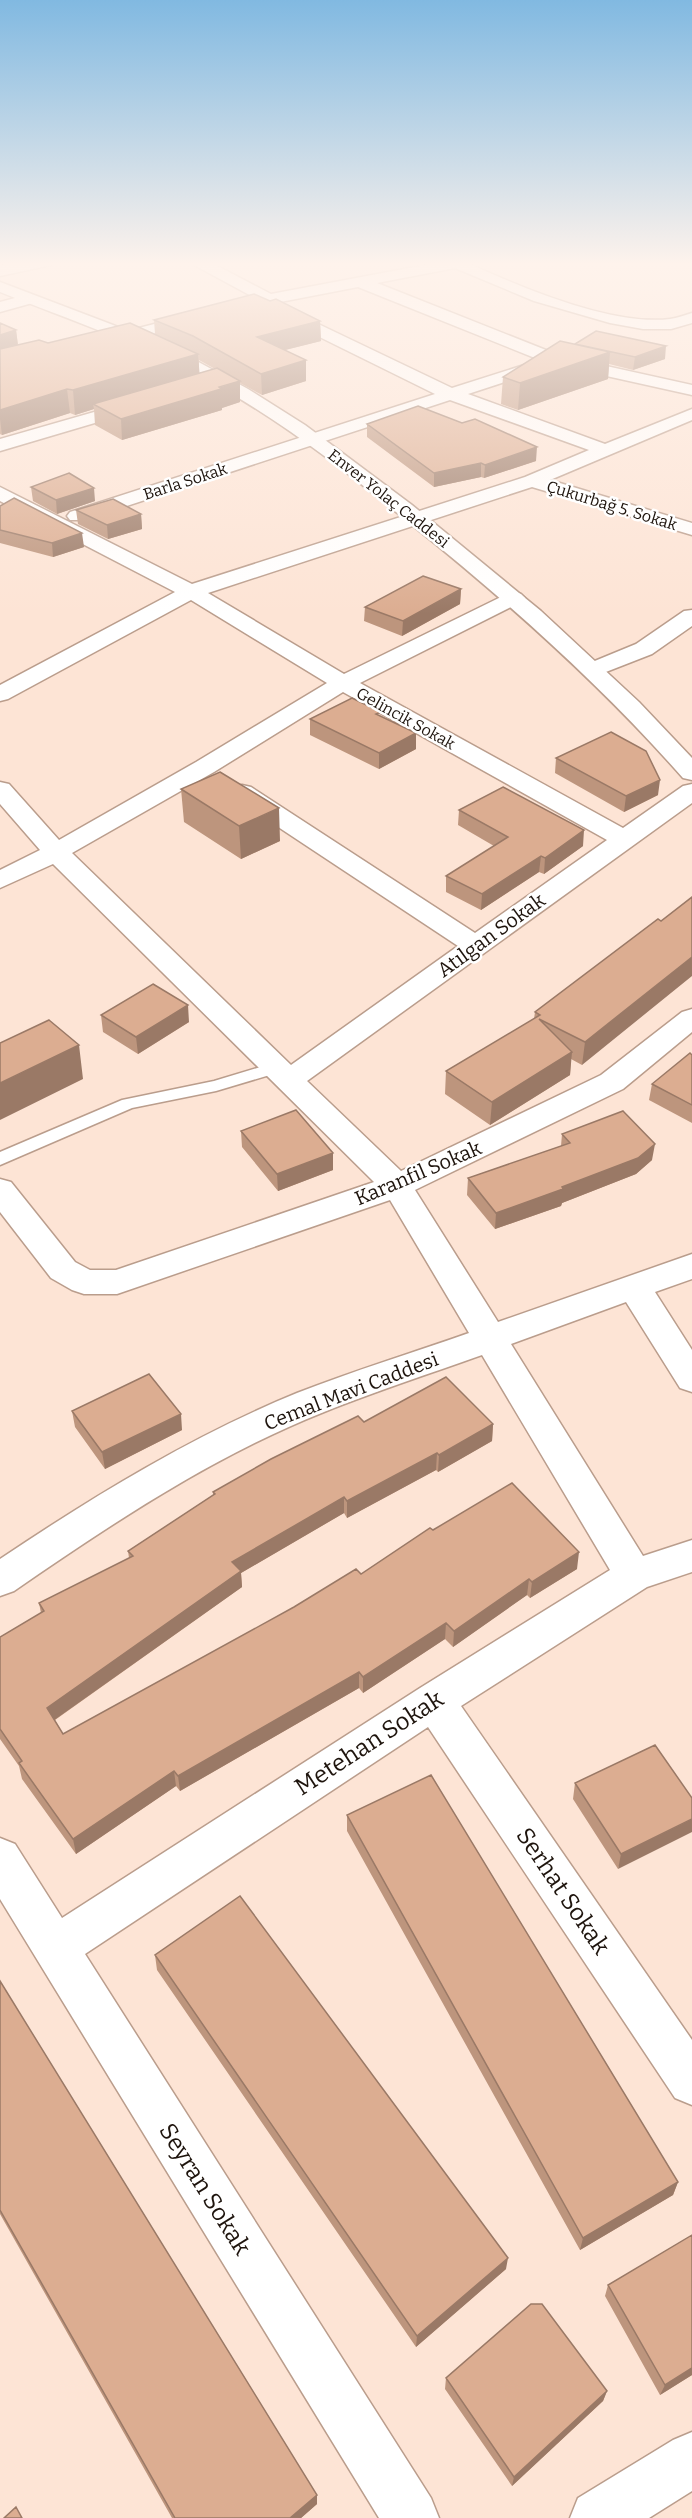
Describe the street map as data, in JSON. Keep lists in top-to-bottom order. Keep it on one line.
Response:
{"streets":{"street":["Barla Sokak","Enver Yolaç Caddesi","Çukurbağ 5. Sokak","Gelincik Sokak","Atılgan Sokak","Karanfil Sokak","Cemal Mavi Caddesi","Metehan Sokak","Serhat Sokak","Seyran Sokak"]},"crossings":[["Barla Sokak","Enver Yolaç Caddesi"],["Barla Sokak","Gelincik Sokak"],["Gelincik Sokak","Atılgan Sokak"],["Metehan Sokak","Serhat Sokak"],["Metehan Sokak","Seyran Sokak"]]}
